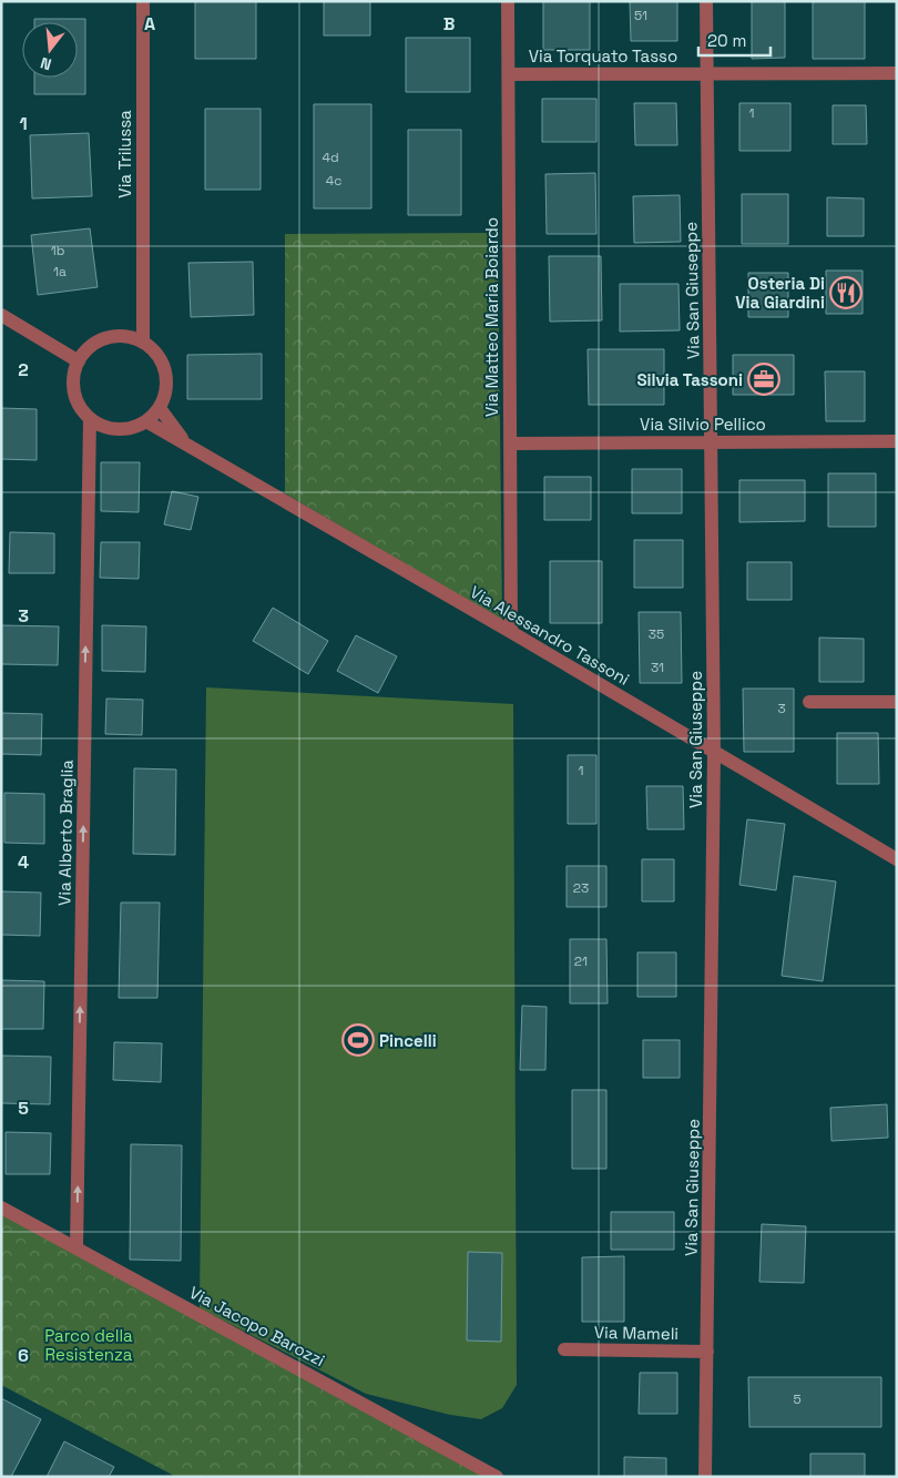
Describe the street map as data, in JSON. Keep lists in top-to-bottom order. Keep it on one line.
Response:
{"streets":{"street":["Via Torquato Tasso","Via Trilussa","Via San Giuseppe","Via Matteo Maria Boiardo","Via Silvio Pellico","Via Alessandro Tassoni","Via Alberto Braglia","Via Jacopo Barozzi","Via Mameli"]},"crossings":[["Via Torquato Tasso","Via San Giuseppe"],["Via Torquato Tasso","Via Matteo Maria Boiardo"],["Via Trilussa","Via Alessandro Tassoni"],["Via Trilussa","Via Alberto Braglia"],["Via San Giuseppe","Via Silvio Pellico"],["Via San Giuseppe","Via Alessandro Tassoni"],["Via San Giuseppe","Via Mameli"],["Via Matteo Maria Boiardo","Via Silvio Pellico"],["Via Matteo Maria Boiardo","Via Alessandro Tassoni"],["Via Alessandro Tassoni","Via Alberto Braglia"],["Via Alberto Braglia","Via Jacopo Barozzi"]],"one_way":["Via Alberto Braglia"],"parks":["Parco della Resistenza"],"places":{"restaurant":["Osteria Di Via Giardini"],"office":["Silvia Tassoni"],"sports":["Pincelli"]},"house_numbers":["51","1","4d","4c","1b","1a","35","31","3","1","23","21","5"],"scale_bar":"20 m","north":"bottom","grid":{"columns":["A","B"],"rows":["1","2","3","4","5","6"]}}
